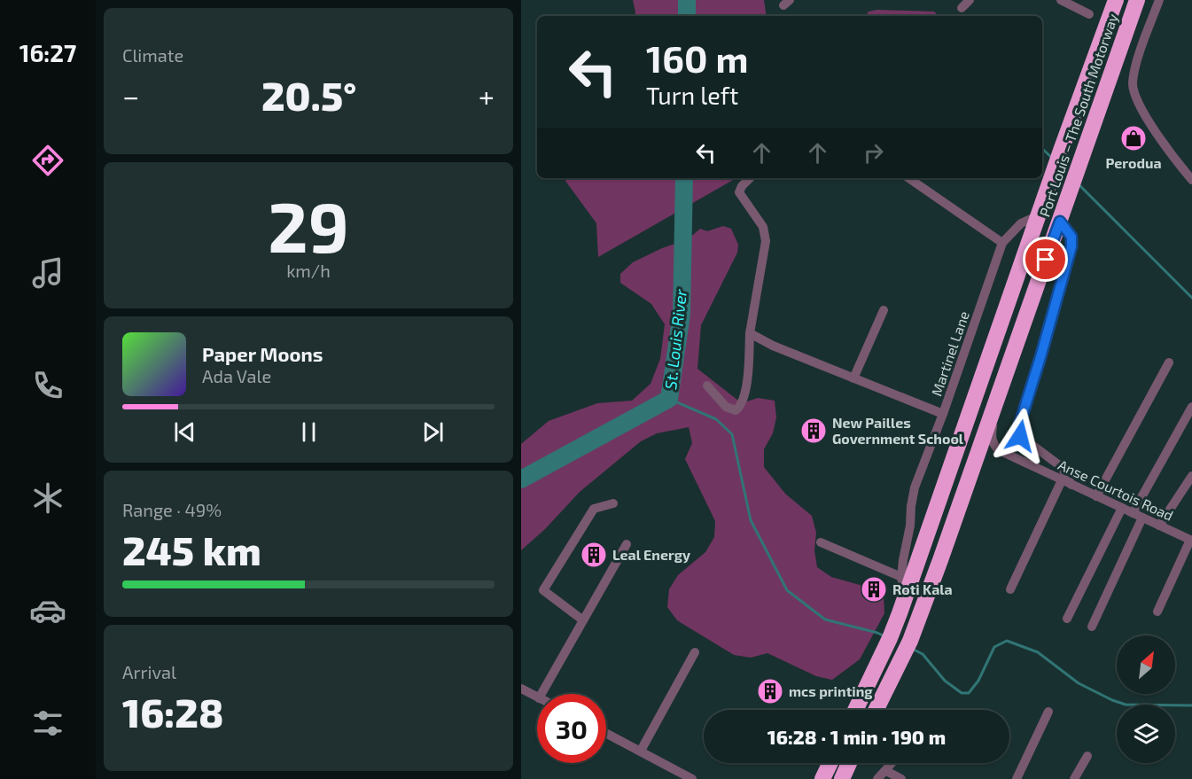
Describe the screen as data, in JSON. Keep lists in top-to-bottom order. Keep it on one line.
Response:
{"streets":{"highway":["Port Louis – The South Motorway"],"street":["Martinel Lane","Anse Courtois Road"]},"crossings":[["Port Louis – The South Motorway","Martinel Lane"]],"water":["St. Louis River"],"places":{"shop":["Perodua"],"building":["New Pailles Government School","Leal Energy","Roti Kala","mcs printing"]},"north":"top right","page":{"tabs":"16:27","tile":["Climate",["29","km/h"],["Range · 49%","245 km"],["Arrival","16:28"]],"turn":["160 m","Turn left"],"heat":["−","20.5°","+"],"song":["Paper Moons","Ada Vale"],"limit":"30","trip":"16:28 · 1 min · 190 m"}}
